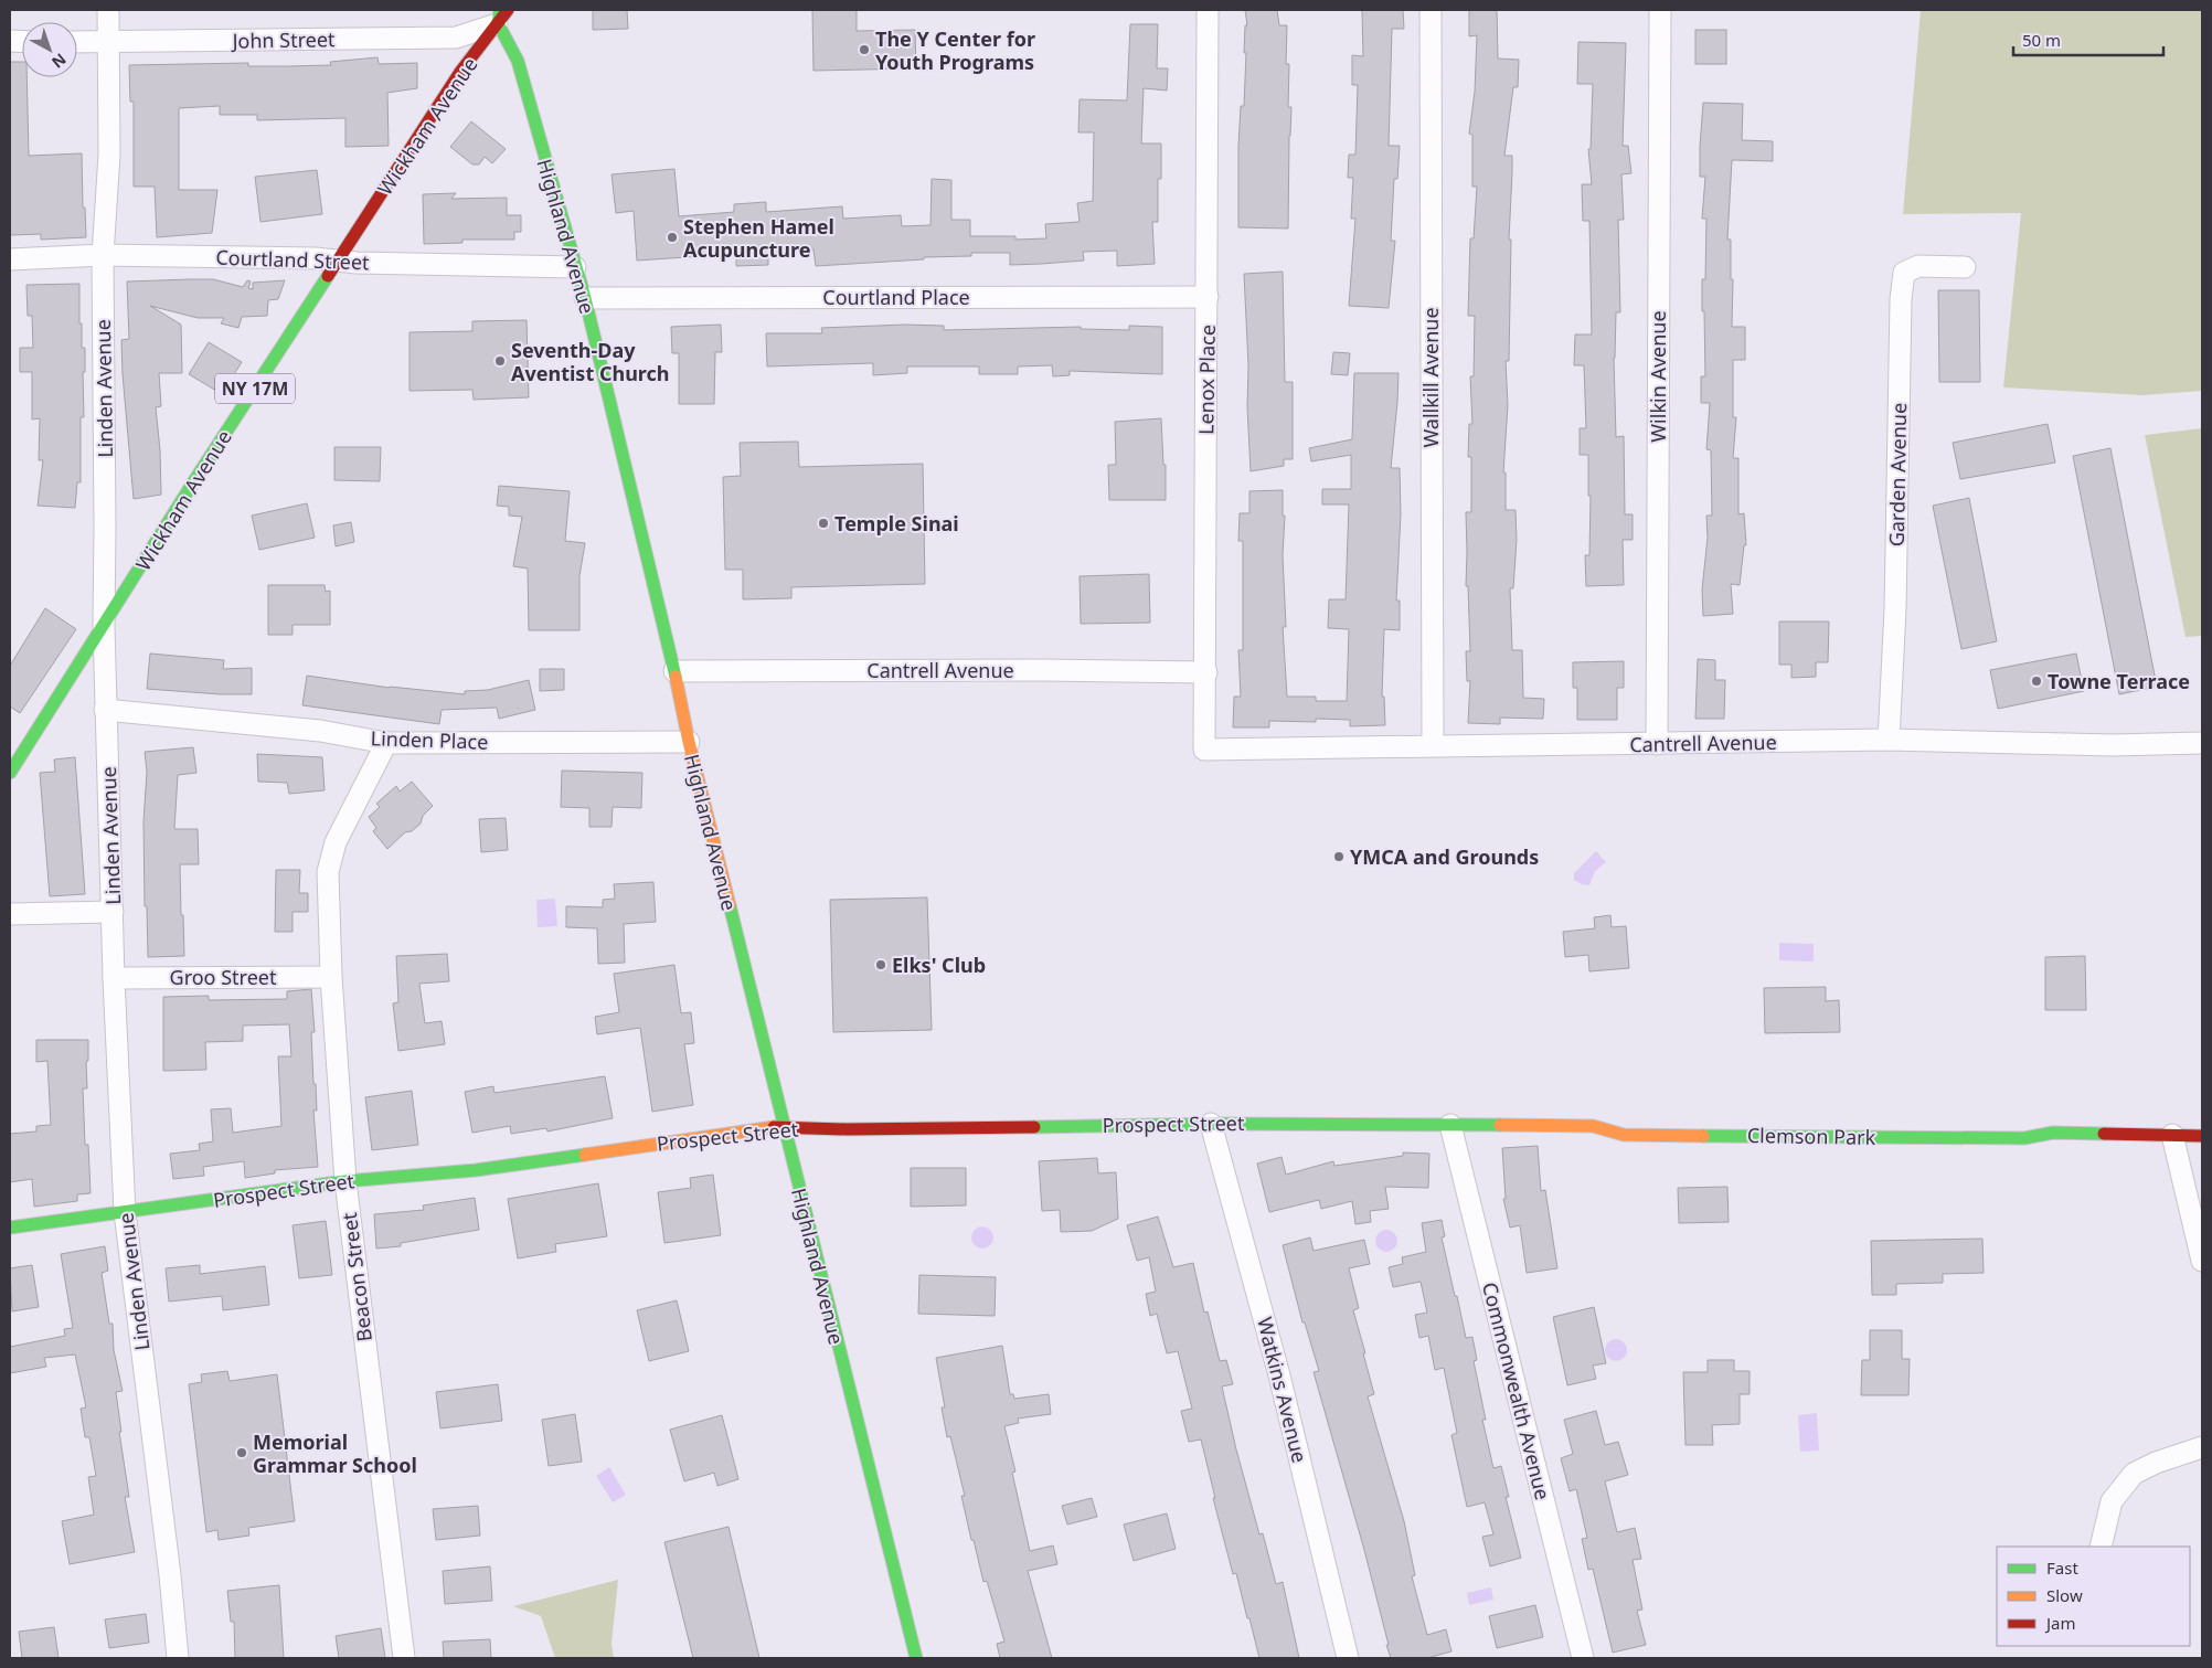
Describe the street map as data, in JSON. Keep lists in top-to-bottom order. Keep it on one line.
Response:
{"streets":{"street":["John Street","Wickham Avenue","Highland Avenue","Courtland Street","Courtland Place","Wilkin Avenue","Wallkill Avenue","Lenox Place","Linden Avenue","NY 17M","Garden Avenue","Cantrell Avenue","Linden Place","Groo Street","Prospect Street","Clemson Park","Beacon Street","Watkins Avenue","Commonwealth Avenue"]},"crossings":[["John Street","Wickham Avenue"],["John Street","Highland Avenue"],["John Street","Linden Avenue"],["Wickham Avenue","Highland Avenue"],["Wickham Avenue","Courtland Street"],["Wickham Avenue","Linden Avenue"],["Highland Avenue","Courtland Street"],["Highland Avenue","Courtland Place"],["Highland Avenue","Cantrell Avenue"],["Highland Avenue","Linden Place"],["Highland Avenue","Prospect Street"],["Courtland Street","Linden Avenue"],["Courtland Place","Lenox Place"],["Wilkin Avenue","Cantrell Avenue"],["Wallkill Avenue","Cantrell Avenue"],["Lenox Place","Cantrell Avenue"],["Linden Avenue","Linden Place"],["Linden Avenue","Groo Street"],["Linden Avenue","Prospect Street"],["Garden Avenue","Cantrell Avenue"],["Linden Place","Beacon Street"],["Groo Street","Beacon Street"],["Prospect Street","Clemson Park"],["Prospect Street","Beacon Street"],["Prospect Street","Watkins Avenue"],["Prospect Street","Commonwealth Avenue"],["Clemson Park","Commonwealth Avenue"]],"places":["The Y Center for Youth Programs","Stephen Hamel Acupuncture","Seventh-Day Aventist Church","Temple Sinai","Towne Terrace","YMCA and Grounds","Elks' Club","Memorial Grammar School"],"legend":["Fast","Slow","Jam"],"scale_bar":"50 m","north":"bottom right"}
